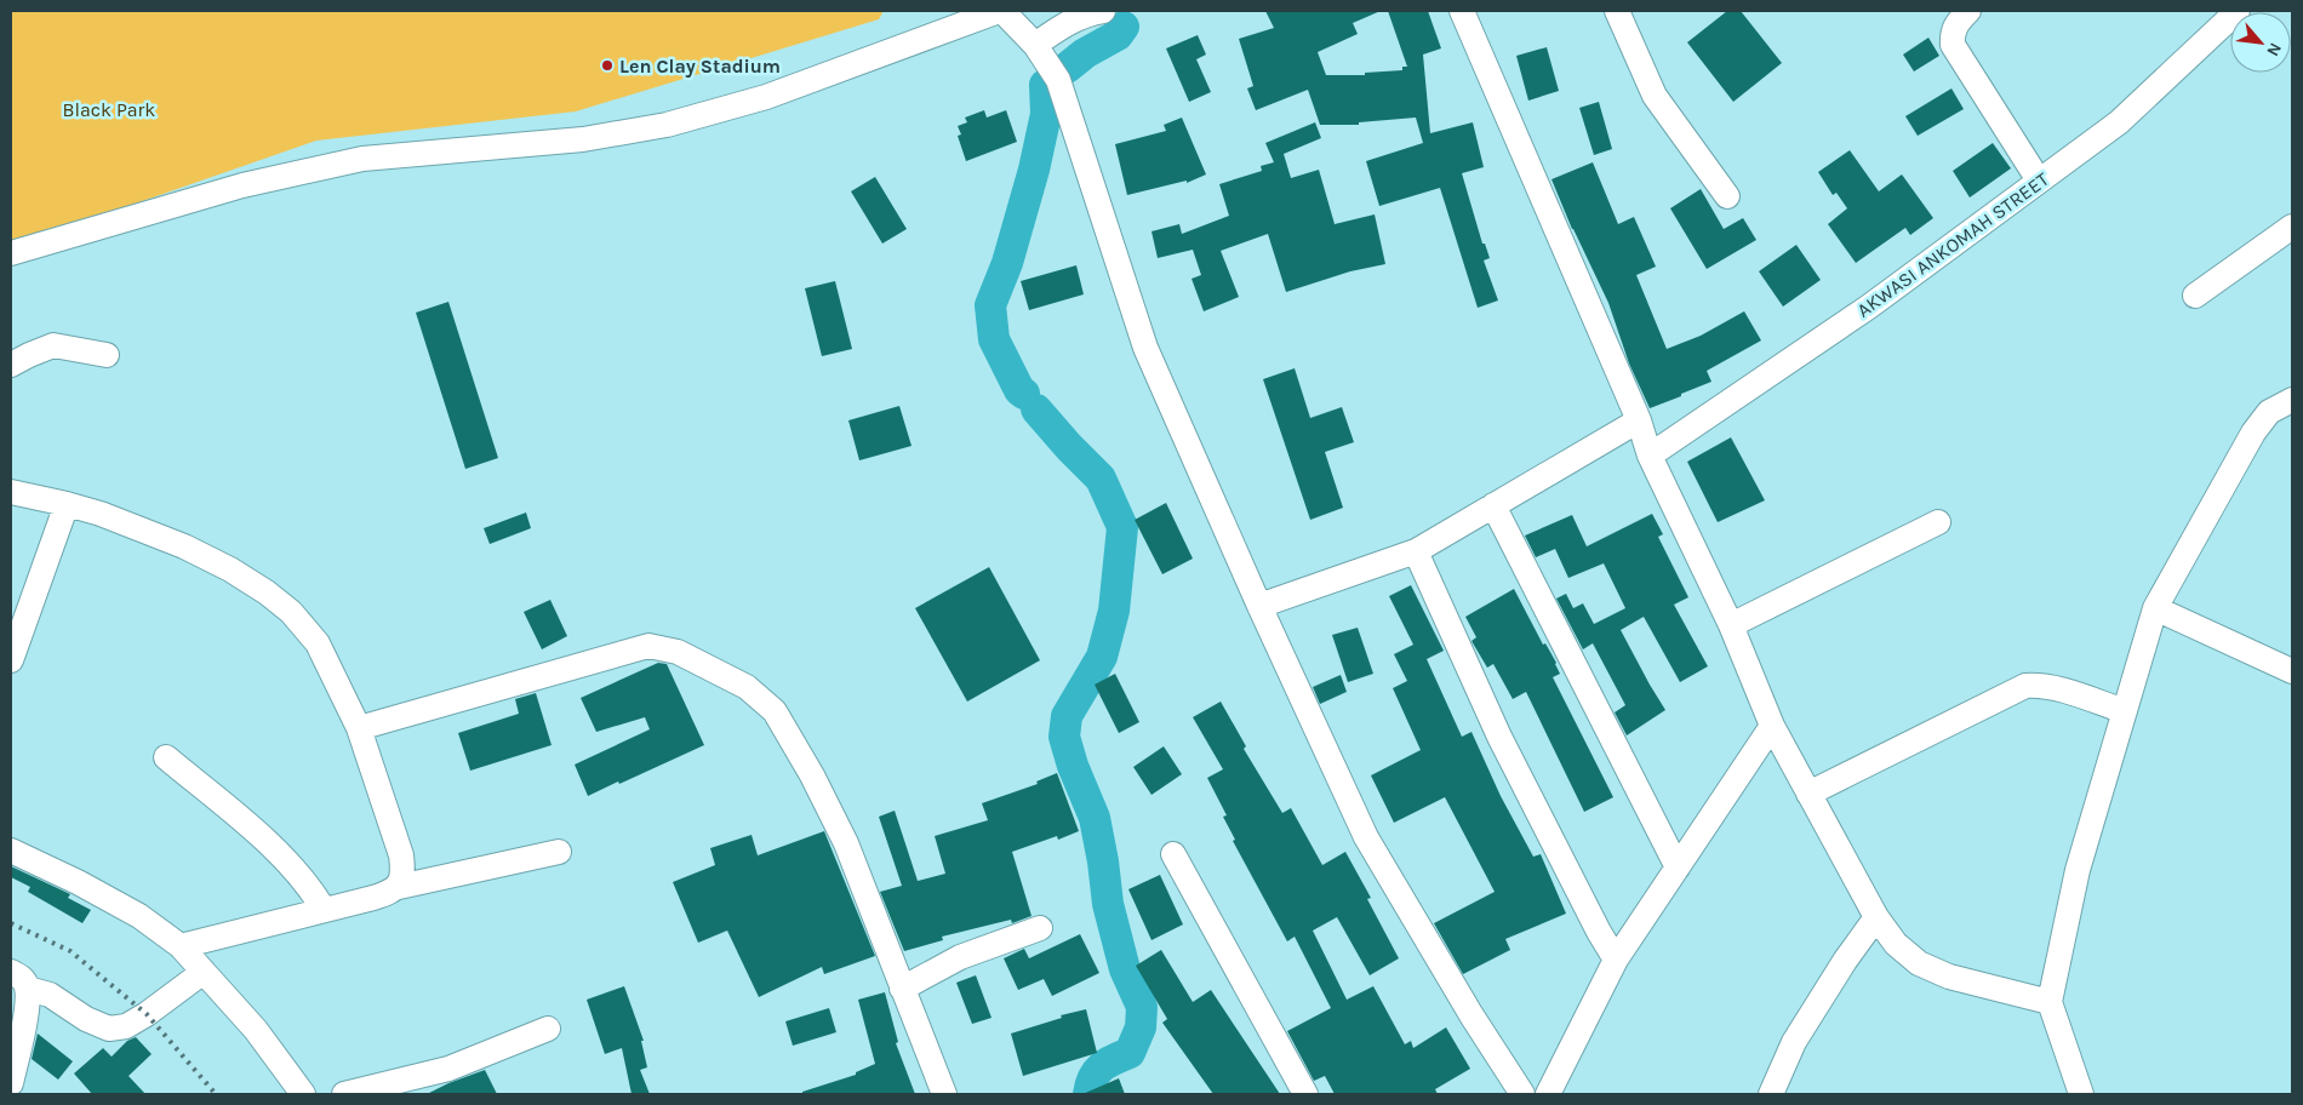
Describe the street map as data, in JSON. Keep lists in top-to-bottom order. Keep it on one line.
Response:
{"streets":{"street":["AKWASI ANKOMAH STREET"]},"parks":["Black Park"],"places":["Len Clay Stadium"],"north":"bottom right"}
